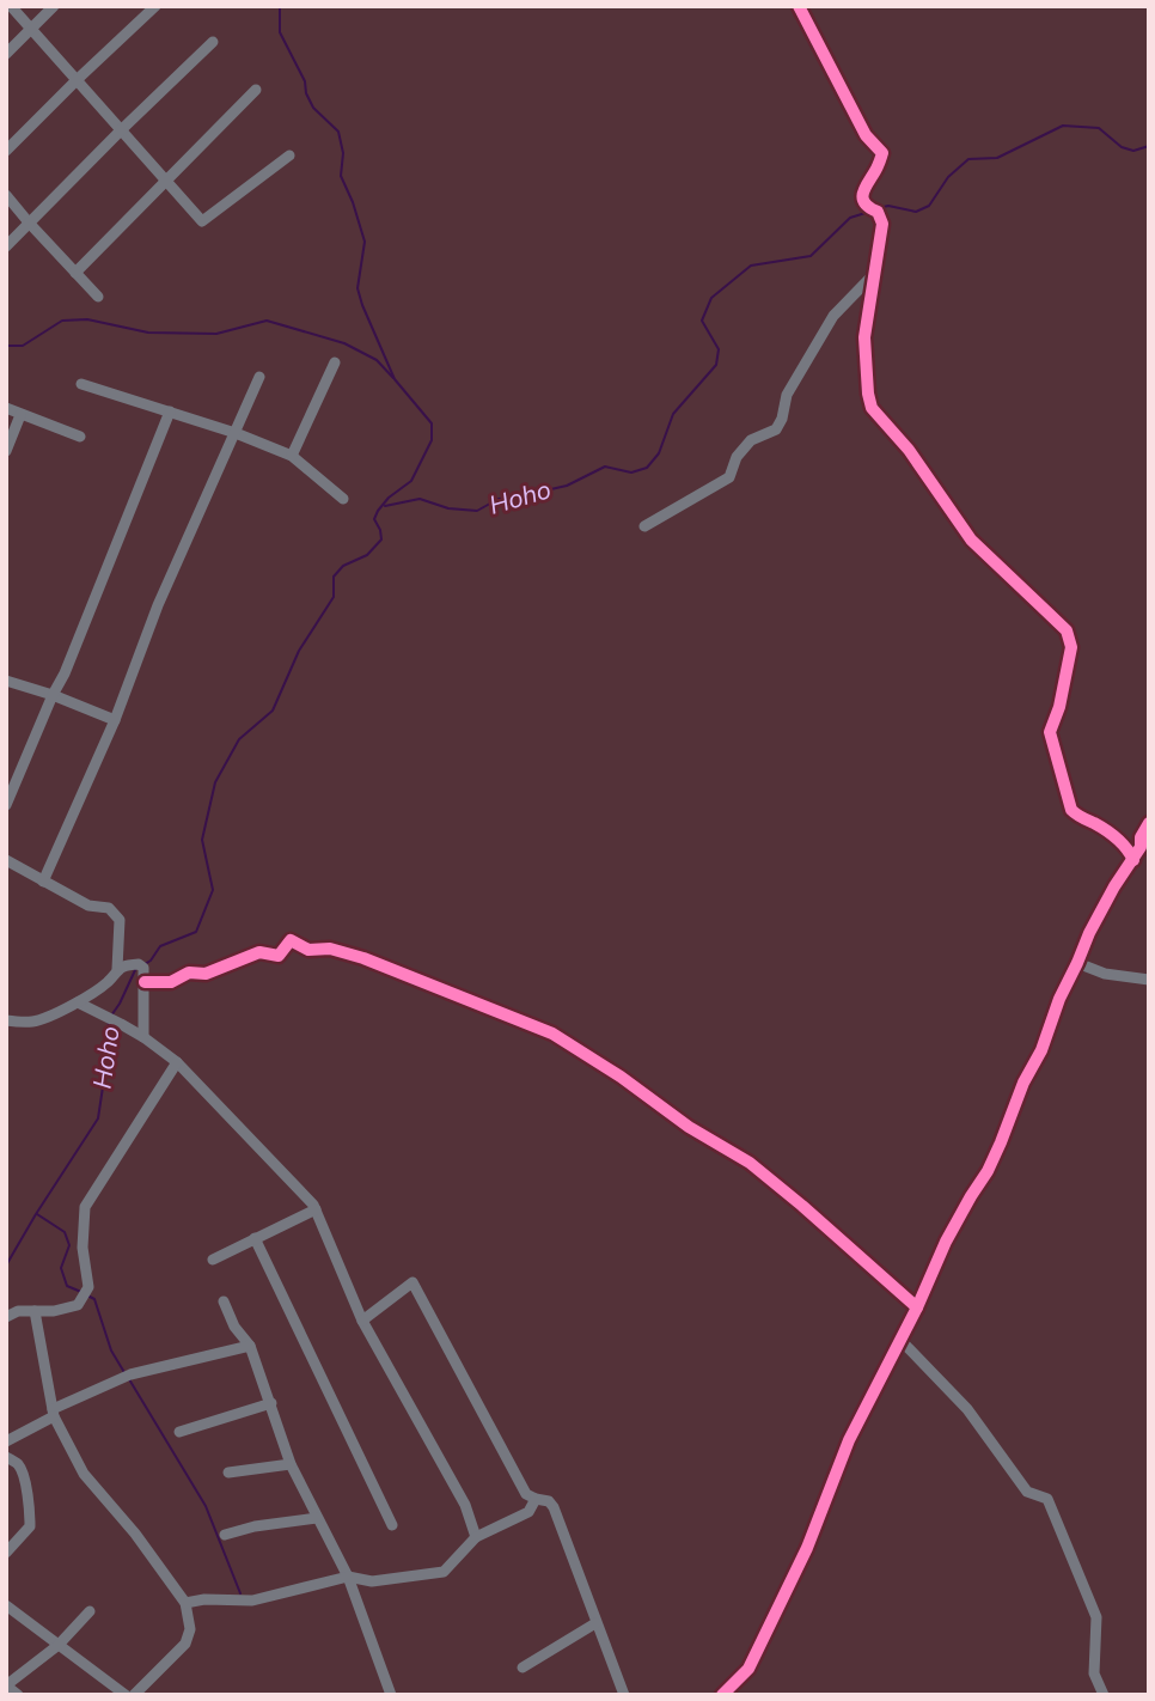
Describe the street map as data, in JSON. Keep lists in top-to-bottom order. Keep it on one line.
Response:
{"water":["Hoho"]}
